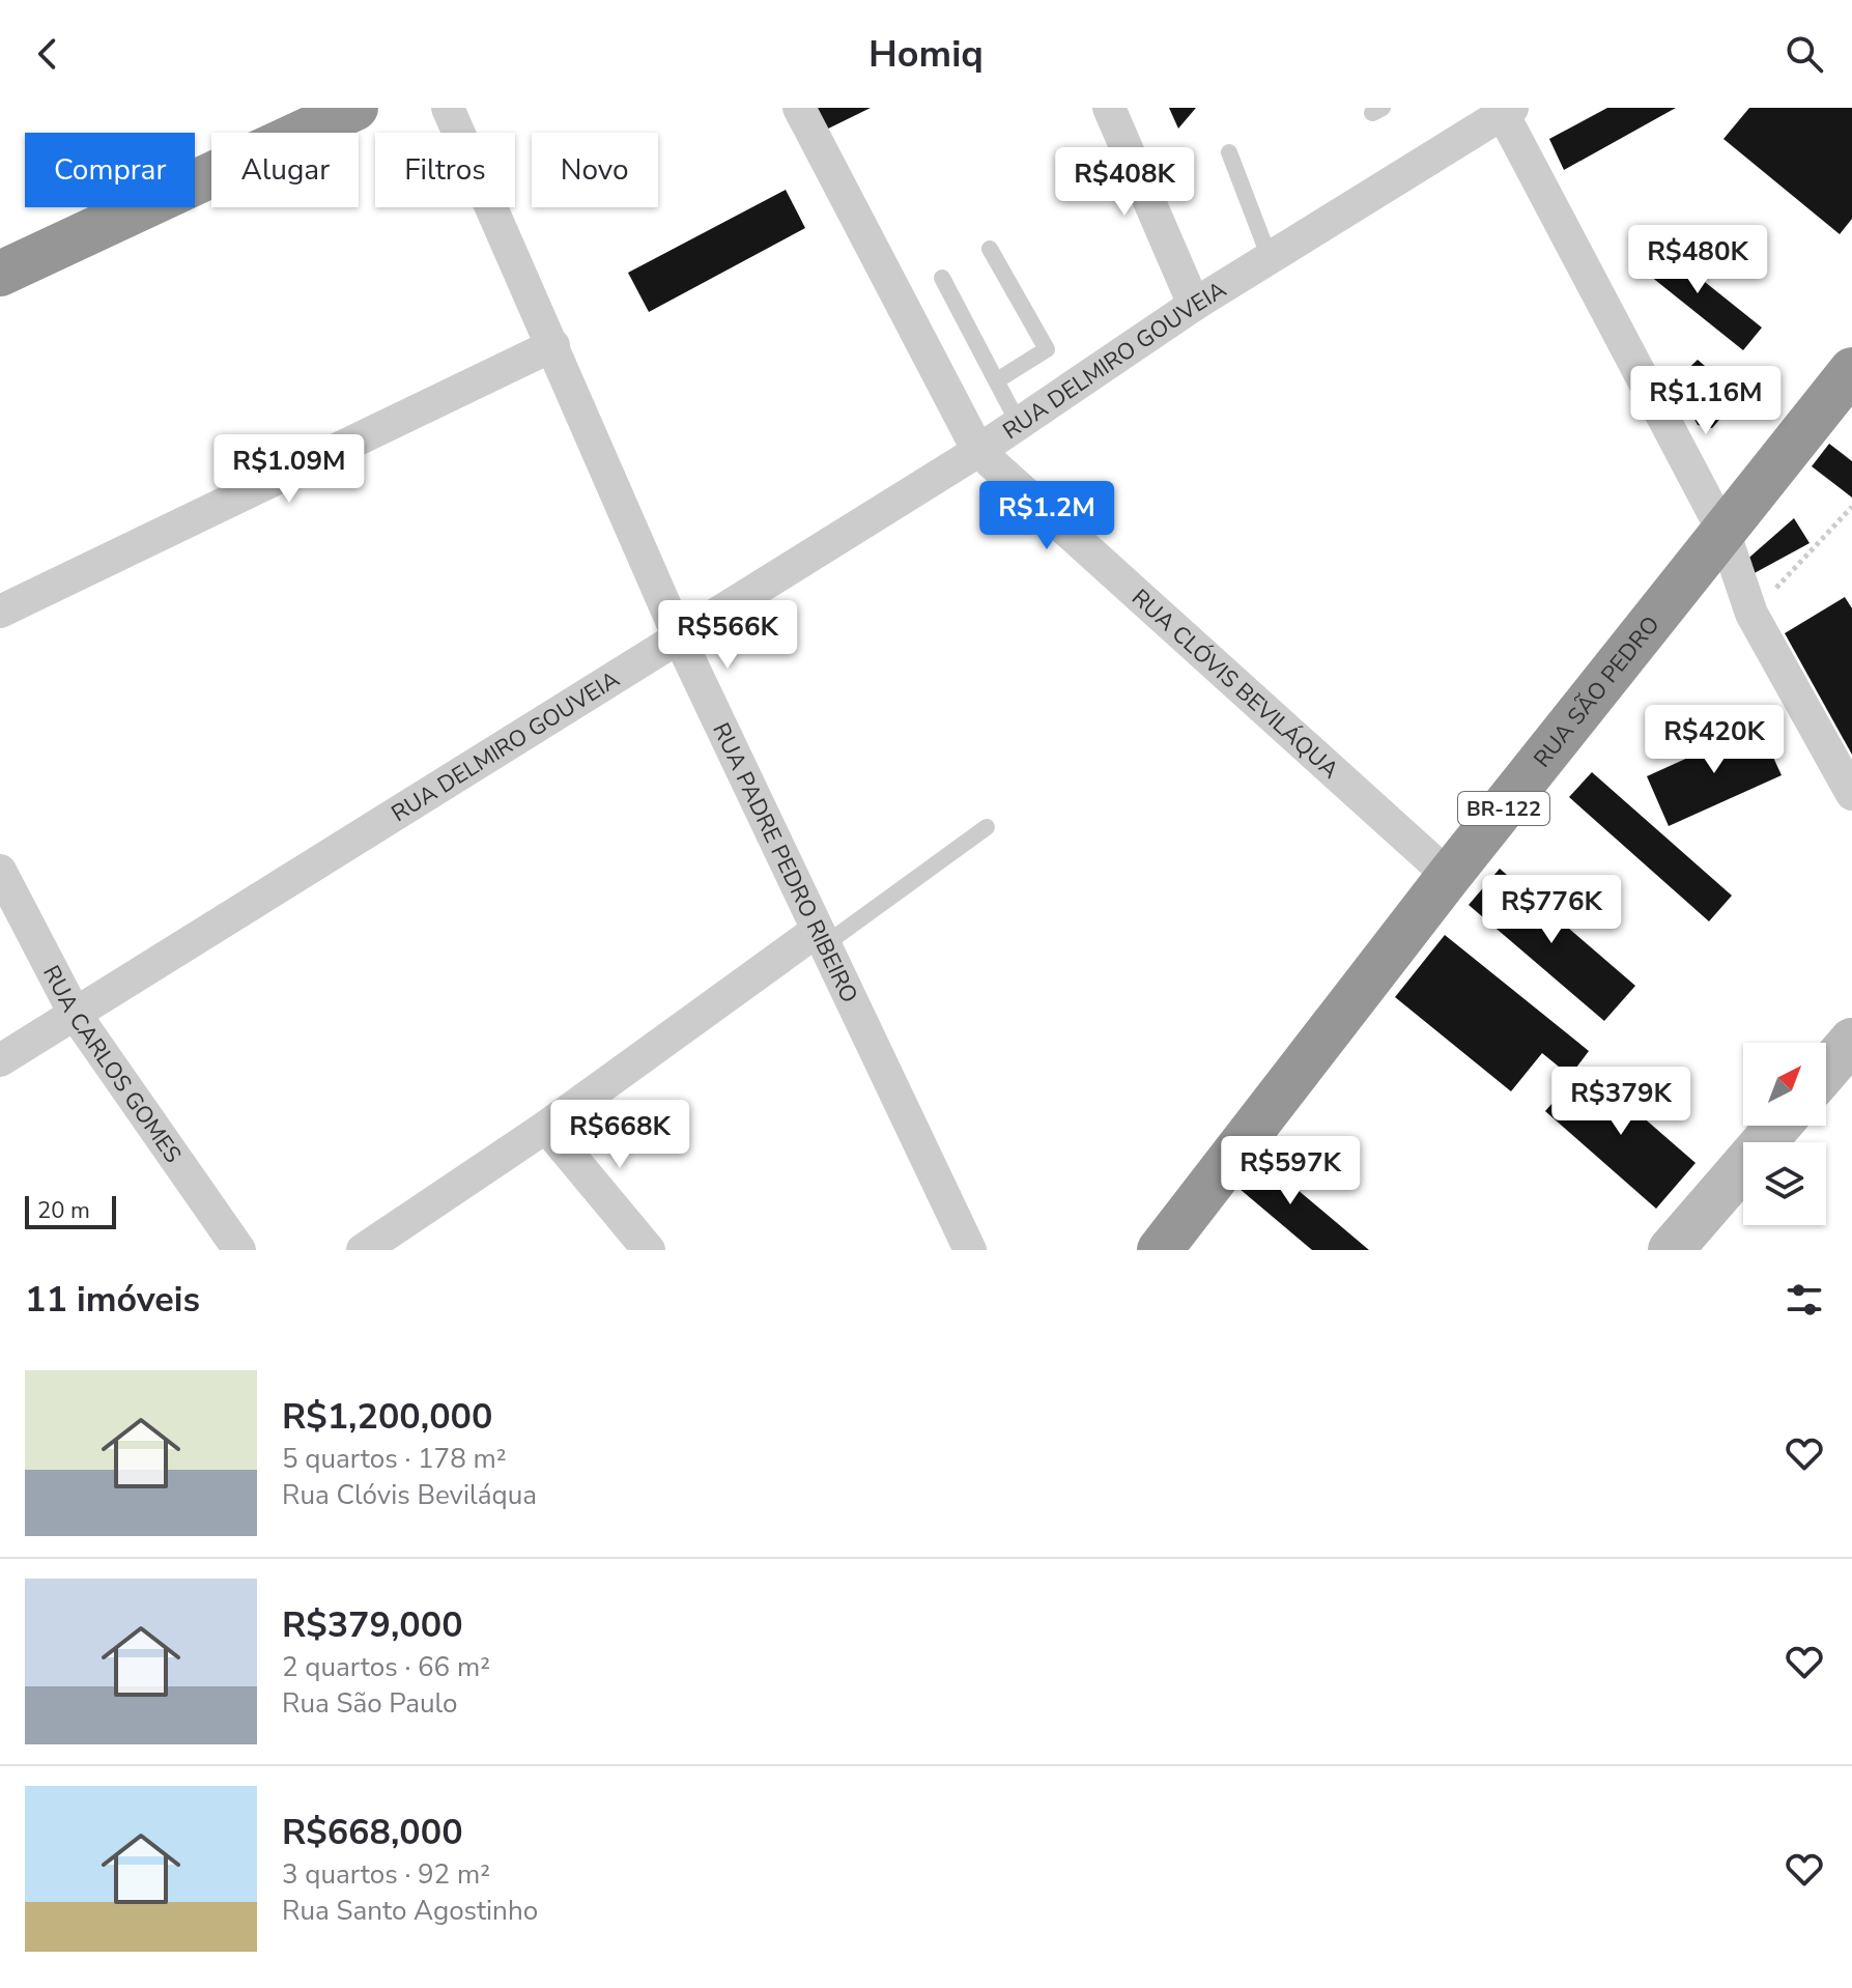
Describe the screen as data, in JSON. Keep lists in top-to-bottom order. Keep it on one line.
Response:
{"streets":{"highway":["RUA SÃO PEDRO","BR-122"],"street":["RUA DELMIRO GOUVEIA","RUA CLÓVIS BEVILÁQUA","RUA PADRE PEDRO RIBEIRO","RUA CARLOS GOMES"]},"crossings":[["RUA DELMIRO GOUVEIA","RUA CLÓVIS BEVILÁQUA"],["RUA DELMIRO GOUVEIA","RUA PADRE PEDRO RIBEIRO"],["RUA DELMIRO GOUVEIA","RUA CARLOS GOMES"],["RUA CLÓVIS BEVILÁQUA","RUA SÃO PEDRO"]],"scale_bar":"20 m","north":"top right","page":{"header":"Homiq","chip":["Comprar","Alugar","Filtros","Novo"],"price":["R$408K","R$480K","R$1.16M","R$1.09M","R$1.2M","R$566K","R$420K","R$776K","R$379K","R$668K","R$597K"],"scale":"20 m","heading":"11 imóveis","list":[{"name":"R$1,200,000","note":"5 quartos · 178 m² · Rua Clóvis Beviláqua"},{"name":"R$379,000","note":"2 quartos · 66 m² · Rua São Paulo"},{"name":"R$668,000","note":"3 quartos · 92 m² · Rua Santo Agostinho"}]}}
